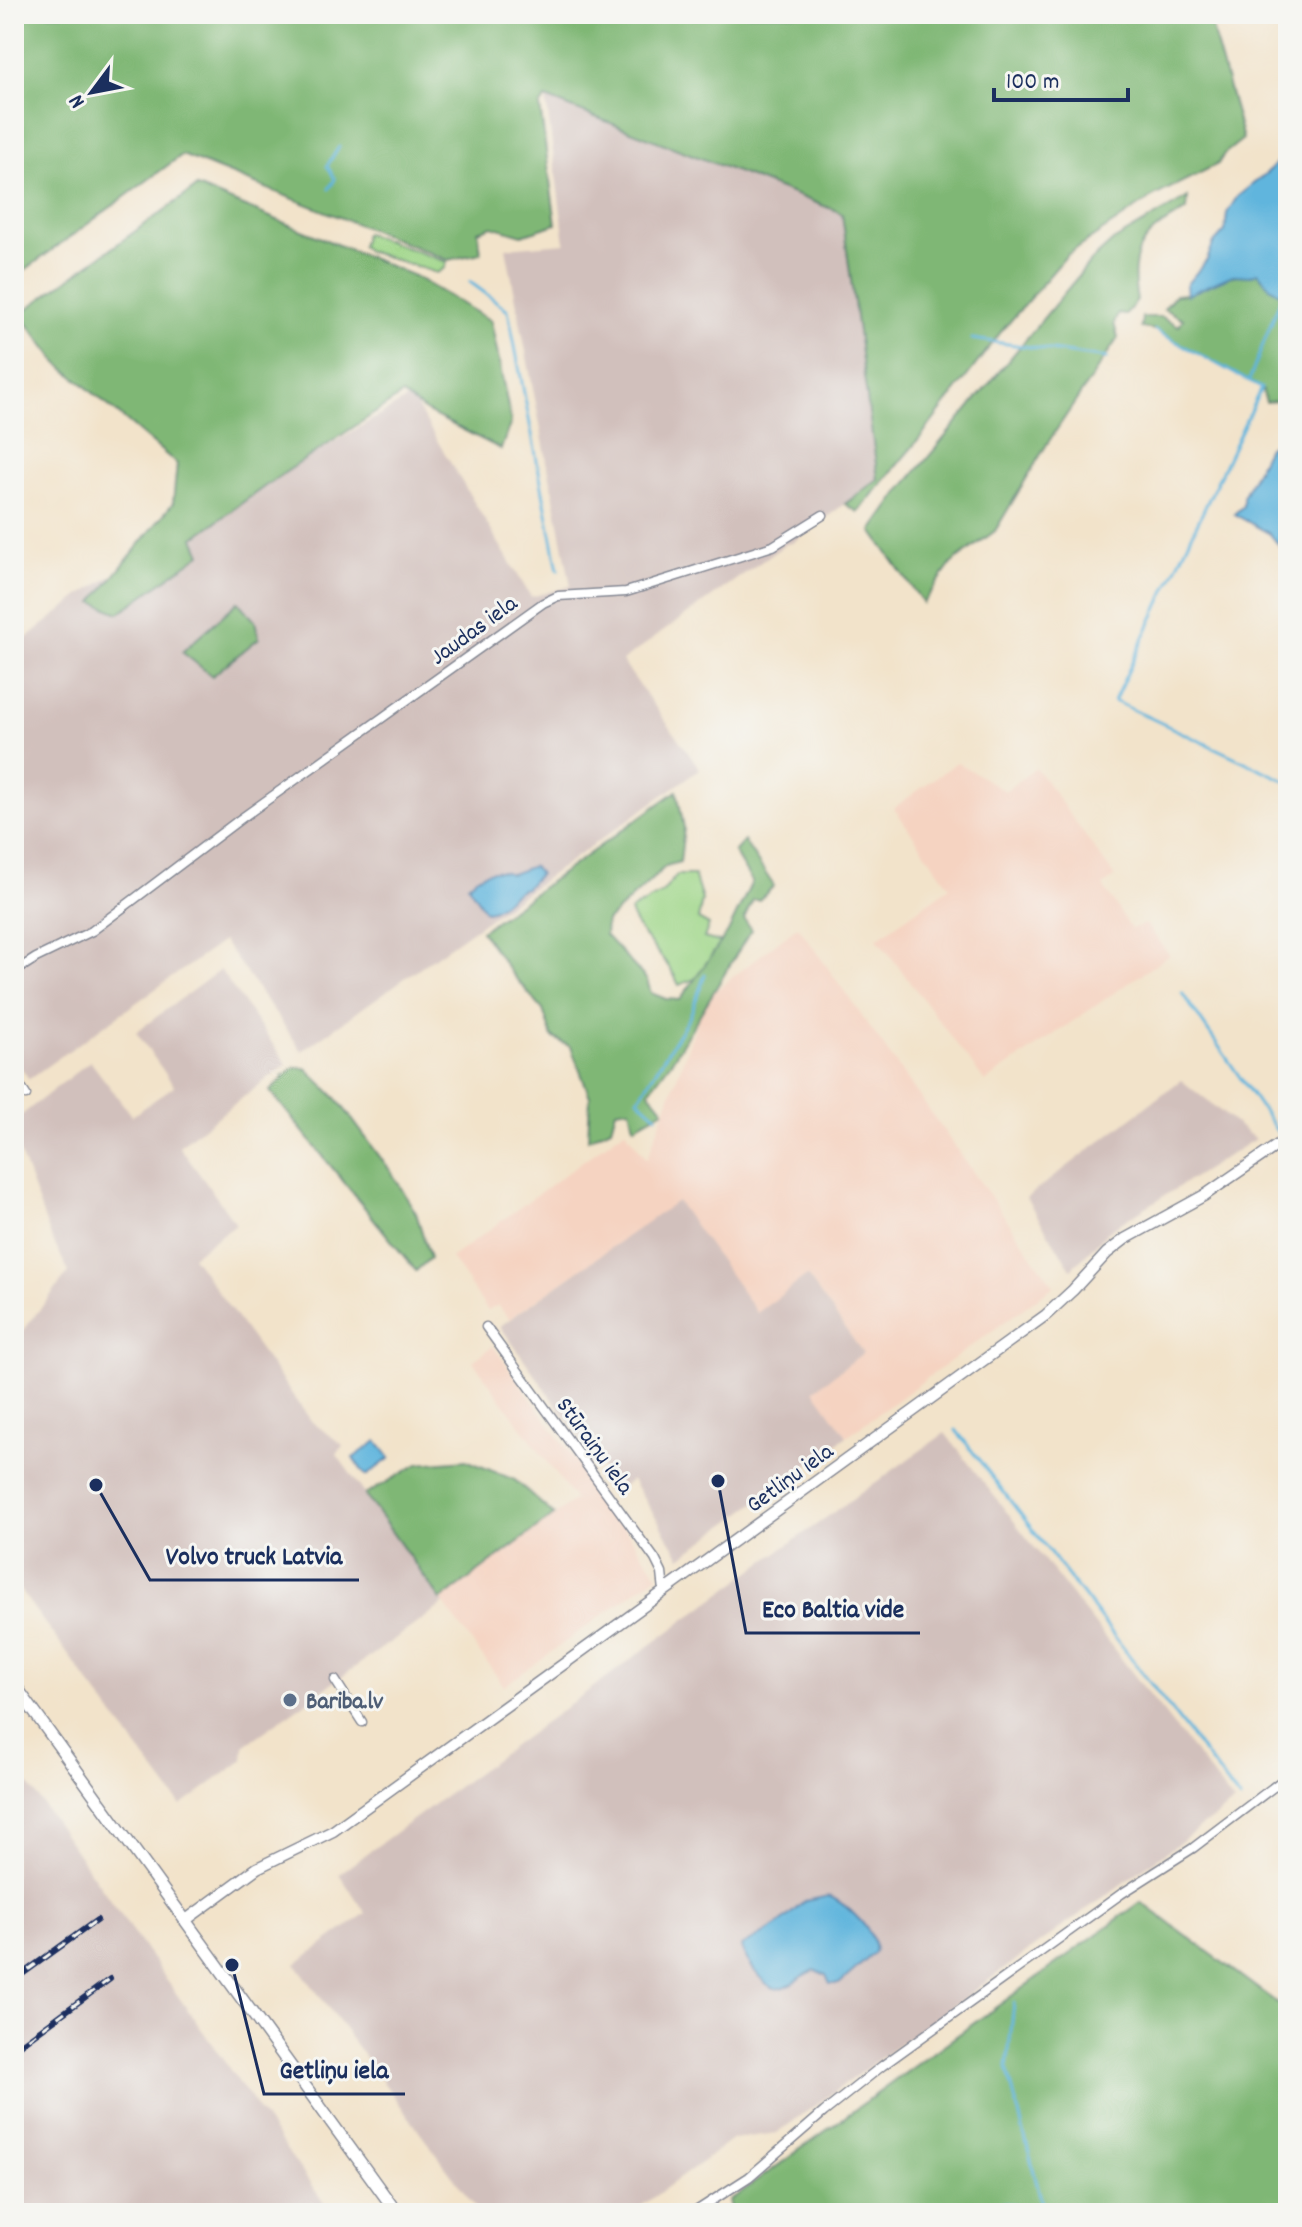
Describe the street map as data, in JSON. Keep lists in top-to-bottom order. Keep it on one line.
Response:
{"streets":{"street":["Jaudas iela","Stūraiņu iela","Getliņu iela"]},"crossings":[["Stūraiņu iela","Getliņu iela"]],"places":["Eco Baltia vide","Volvo truck Latvia","Bariba.lv","Getliņu iela"],"scale_bar":"100 m","north":"bottom left"}
